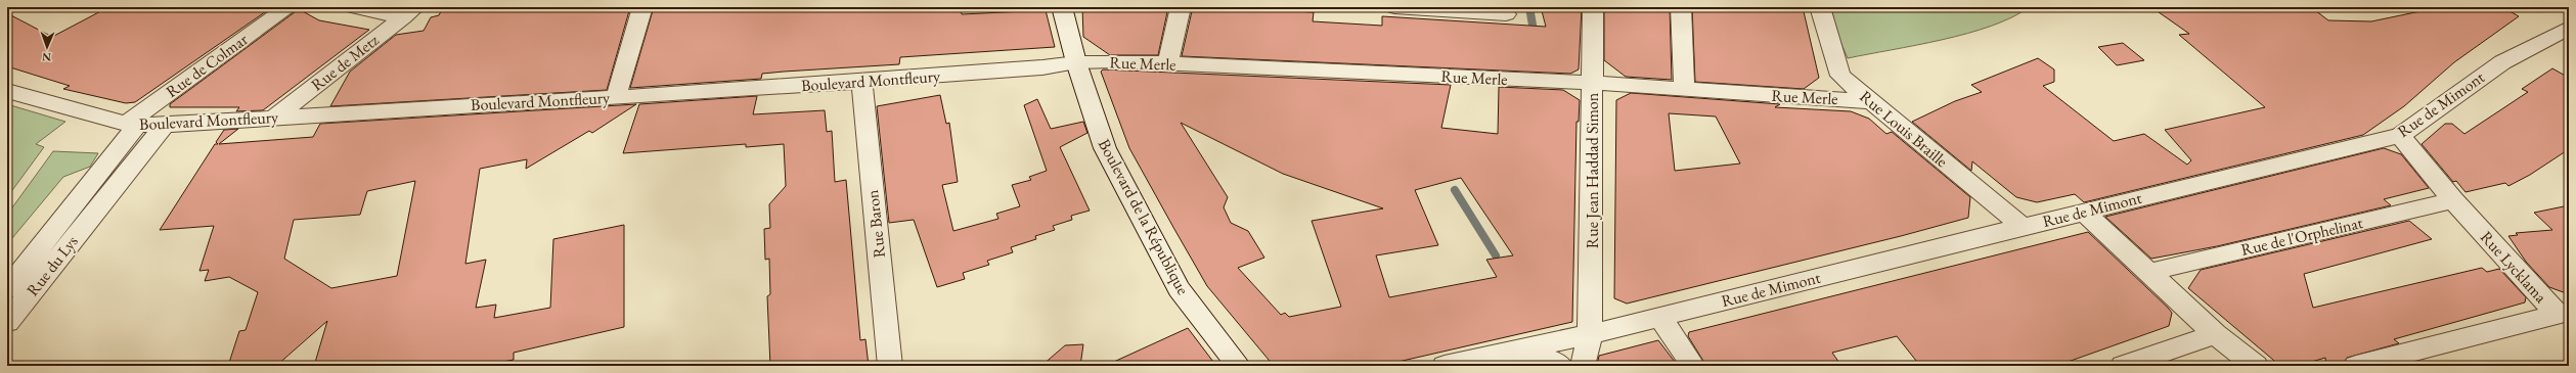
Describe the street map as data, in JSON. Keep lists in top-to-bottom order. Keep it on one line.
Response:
{"streets":{"street":["Rue de Metz","Rue Merle","Rue de Colmar","Boulevard Montfleury","Rue de Mimont","Rue Louis Braille","Rue Jean Haddad Simon","Boulevard de la République","Rue Baron","Rue de l'Orphelinat","Rue du Lys","Rue Lycklama"]},"crossings":[["Rue de Metz","Boulevard Montfleury"],["Rue Merle","Boulevard Montfleury"],["Rue Merle","Rue Louis Braille"],["Rue Merle","Rue Jean Haddad Simon"],["Rue Merle","Boulevard de la République"],["Rue de Colmar","Boulevard Montfleury"],["Rue de Colmar","Rue du Lys"],["Boulevard Montfleury","Boulevard de la République"],["Boulevard Montfleury","Rue Baron"],["Boulevard Montfleury","Rue du Lys"],["Rue de Mimont","Rue Louis Braille"],["Rue de Mimont","Rue Jean Haddad Simon"],["Rue de Mimont","Rue Lycklama"],["Rue de l'Orphelinat","Rue Lycklama"]],"north":"bottom"}
